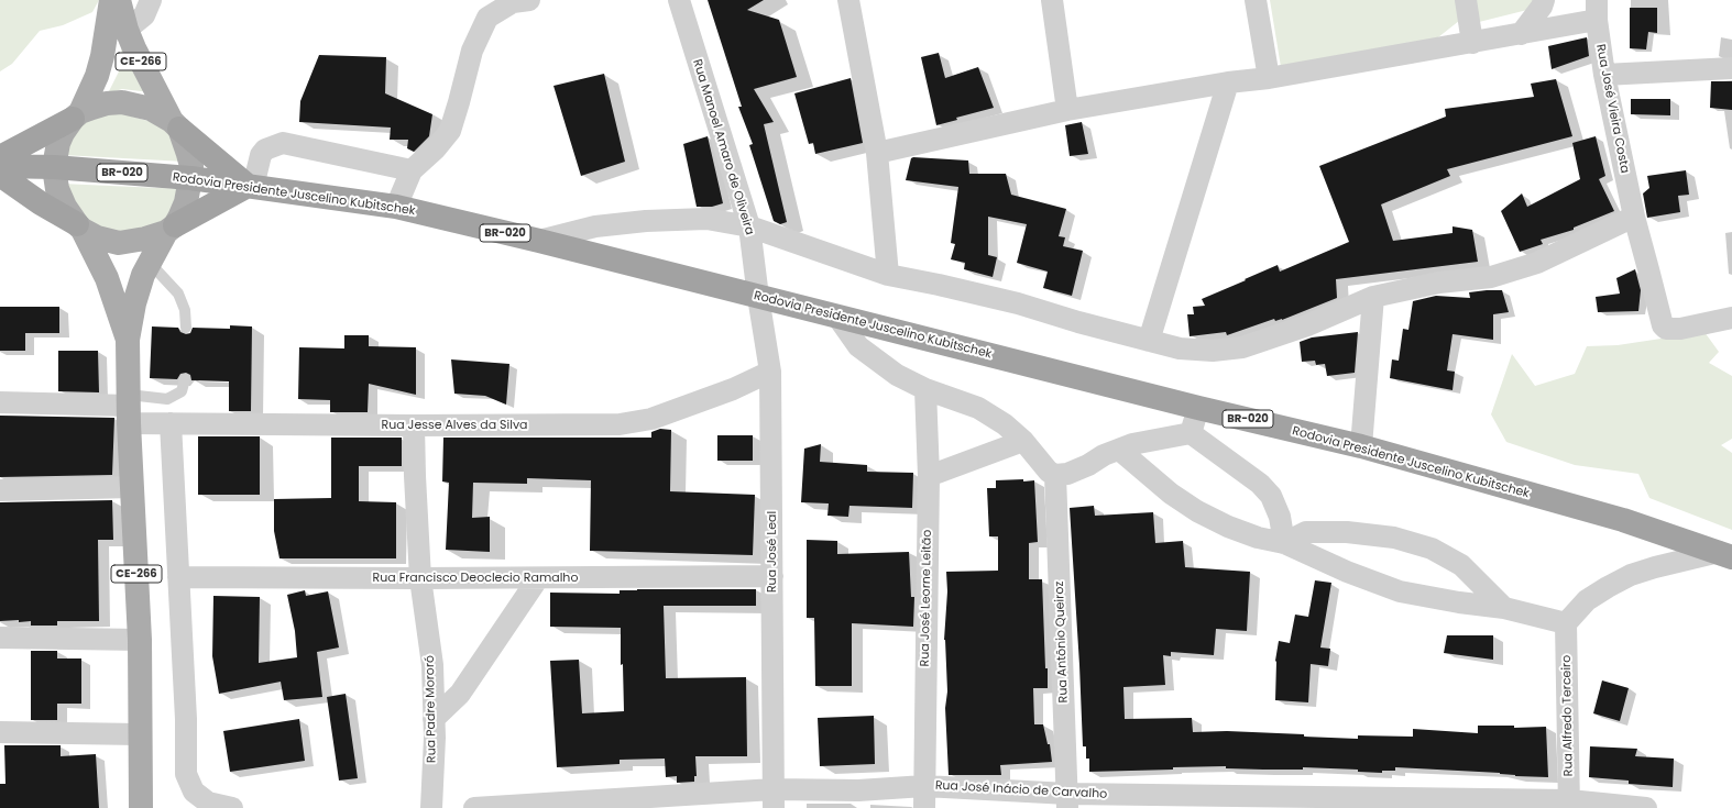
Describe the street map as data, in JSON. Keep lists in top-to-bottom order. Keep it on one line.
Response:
{"streets":{"highway":["BR-020","Rodovia Presidente Juscelino Kubitschek"],"main road":["CE-266"],"street":["Rua José Vieira Costa","Rua Manoel Amaro de Oliveira","Rua Jesse Alves da Silva","Rua José Leal","Rua Francisco Deoclecio Ramalho","Rua José Leorne Leitão","Rua Antônio Queiroz","Rua Padre Mororó","Rua Alfredo Terceiro","Rua José Inácio de Carvalho"]},"crossings":[["CE-266","Rua Jesse Alves da Silva"],["Rua Manoel Amaro de Oliveira","Rodovia Presidente Juscelino Kubitschek"],["Rua Manoel Amaro de Oliveira","Rua José Leal"],["Rodovia Presidente Juscelino Kubitschek","Rua José Leal"],["Rua Jesse Alves da Silva","Rua José Leal"],["Rua Jesse Alves da Silva","Rua Padre Mororó"],["Rua José Leal","Rua Francisco Deoclecio Ramalho"],["Rua José Leal","Rua José Inácio de Carvalho"],["Rua Francisco Deoclecio Ramalho","Rua Padre Mororó"],["Rua José Leorne Leitão","Rua José Inácio de Carvalho"],["Rua Antônio Queiroz","Rua José Inácio de Carvalho"],["Rua Alfredo Terceiro","Rua José Inácio de Carvalho"]]}
